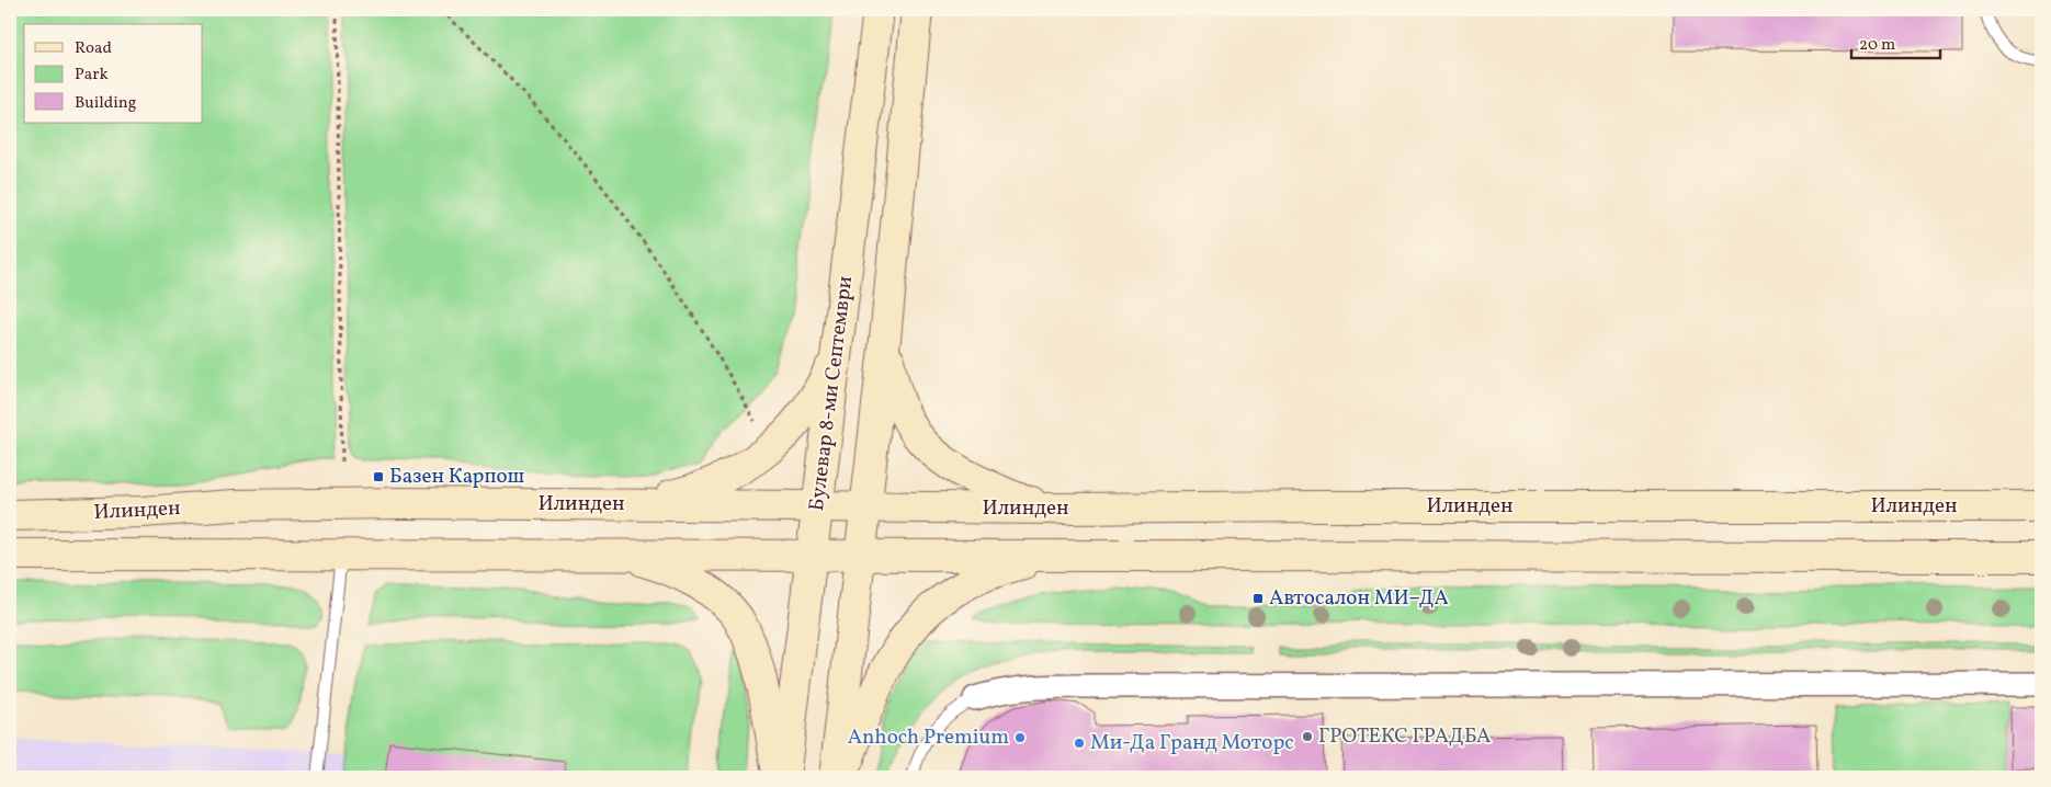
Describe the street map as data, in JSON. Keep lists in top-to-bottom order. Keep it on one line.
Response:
{"streets":{"street":["Булевар 8-ми Септември","Илинден"]},"crossings":[["Булевар 8-ми Септември","Илинден"]],"places":{"transit":["Базен Карпош","Автосалон МИ–ДА"],"other":["ГРОТЕКС ГРАДБА","Anhoch Premium","Ми-Да Гранд Моторс"]},"legend":["Road","Park","Building"],"scale_bar":"20 m"}
